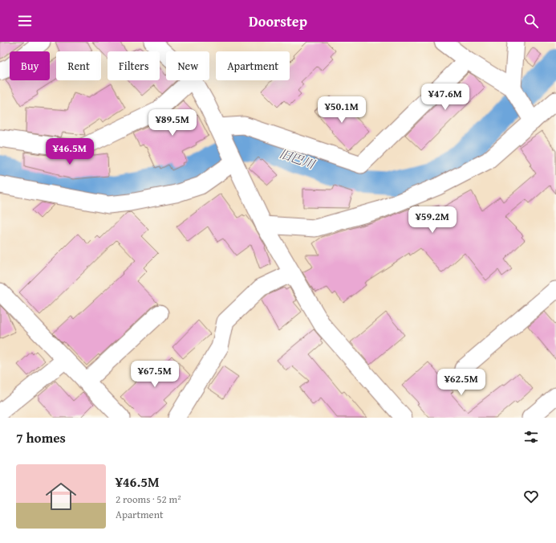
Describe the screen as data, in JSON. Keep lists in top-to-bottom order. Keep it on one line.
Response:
{"water":["旧巴川"],"page":{"header":"Doorstep","chip":["Buy","Rent","Filters","New","Apartment"],"price":["¥47.6M","¥50.1M","¥89.5M","¥46.5M","¥59.2M","¥67.5M","¥62.5M"],"heading":"7 homes","list":[{"name":"¥46.5M","note":"2 rooms · 52 m² · Apartment"}]}}
